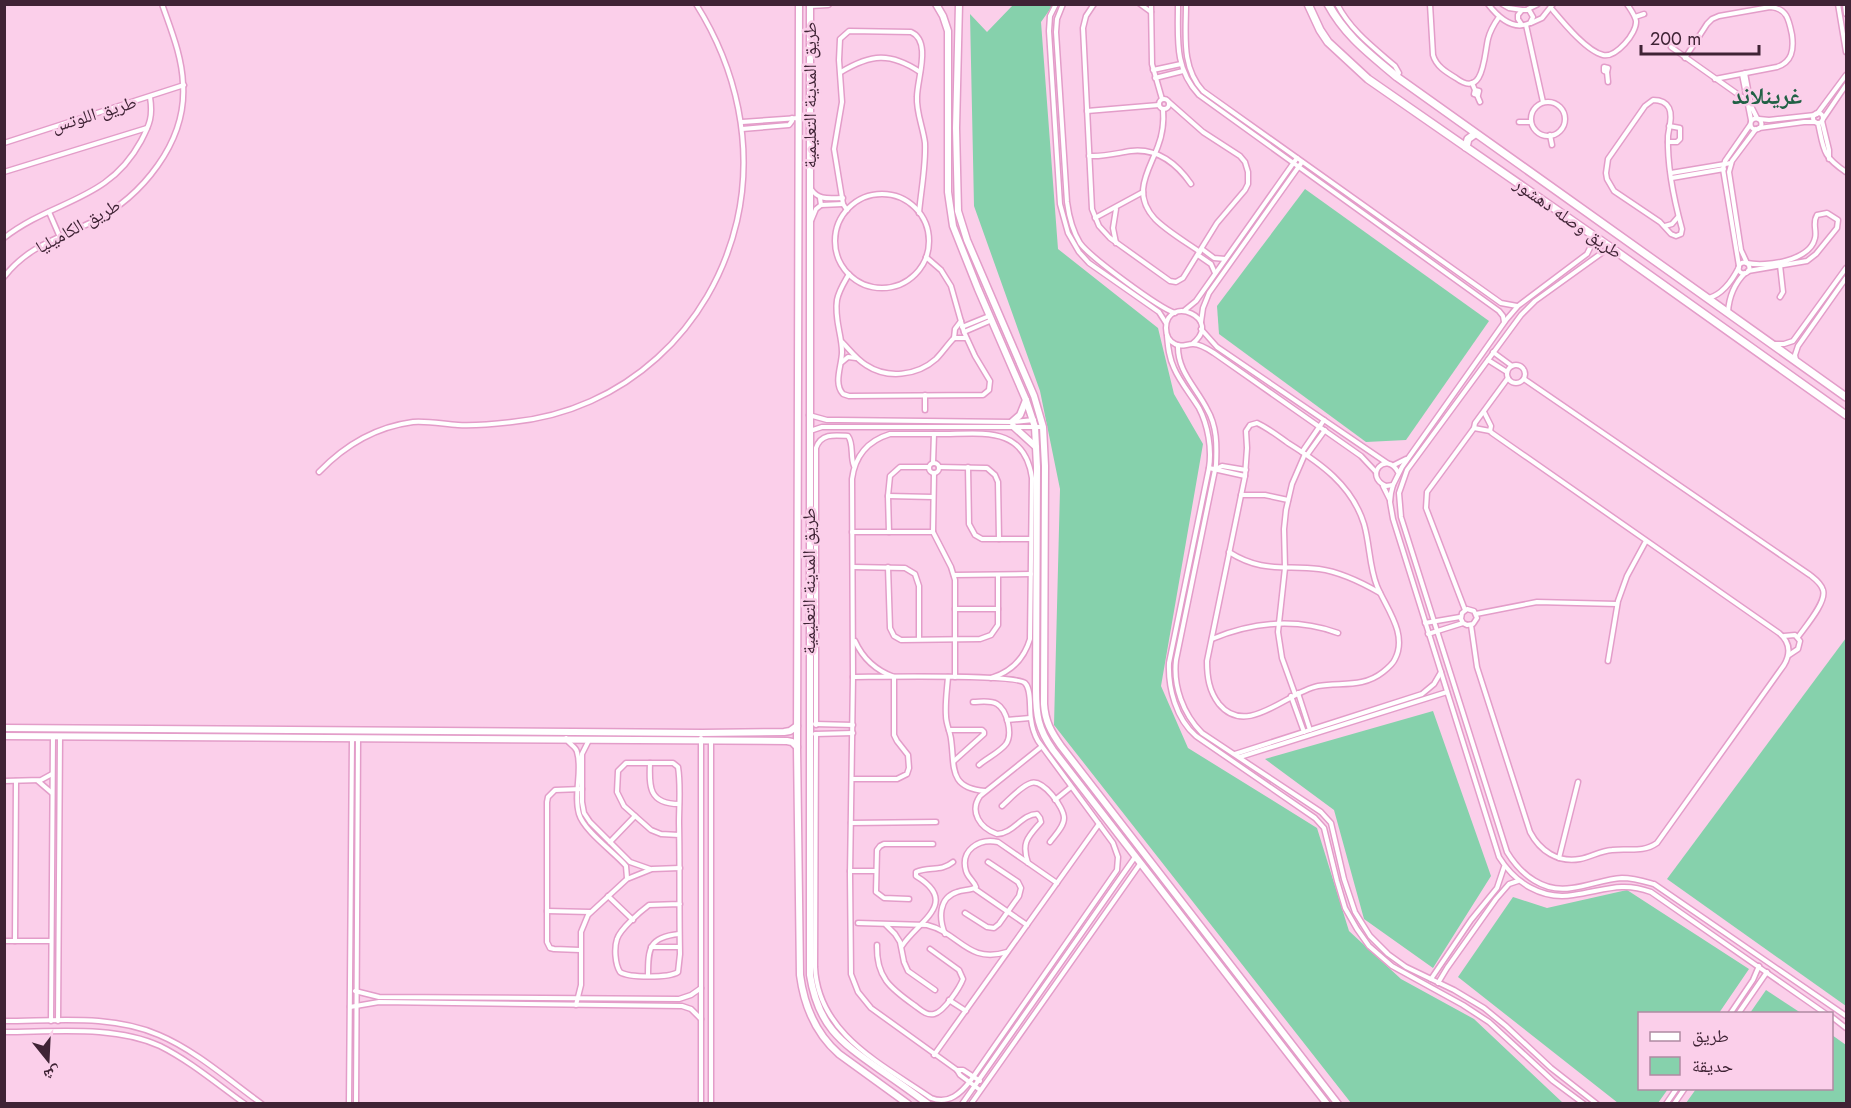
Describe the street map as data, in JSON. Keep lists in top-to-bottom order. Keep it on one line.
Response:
{"streets":{"main road":["طريق وصله دهشور"],"street":["طريق المدينة التعليمية","طريق اللوتس","طريق الكاميليا"]},"crossings":[["طريق اللوتس","طريق الكاميليا"]],"districts":["غرينلاند"],"legend":["طريق","حديقة"],"scale_bar":"200 m","north":"bottom"}
